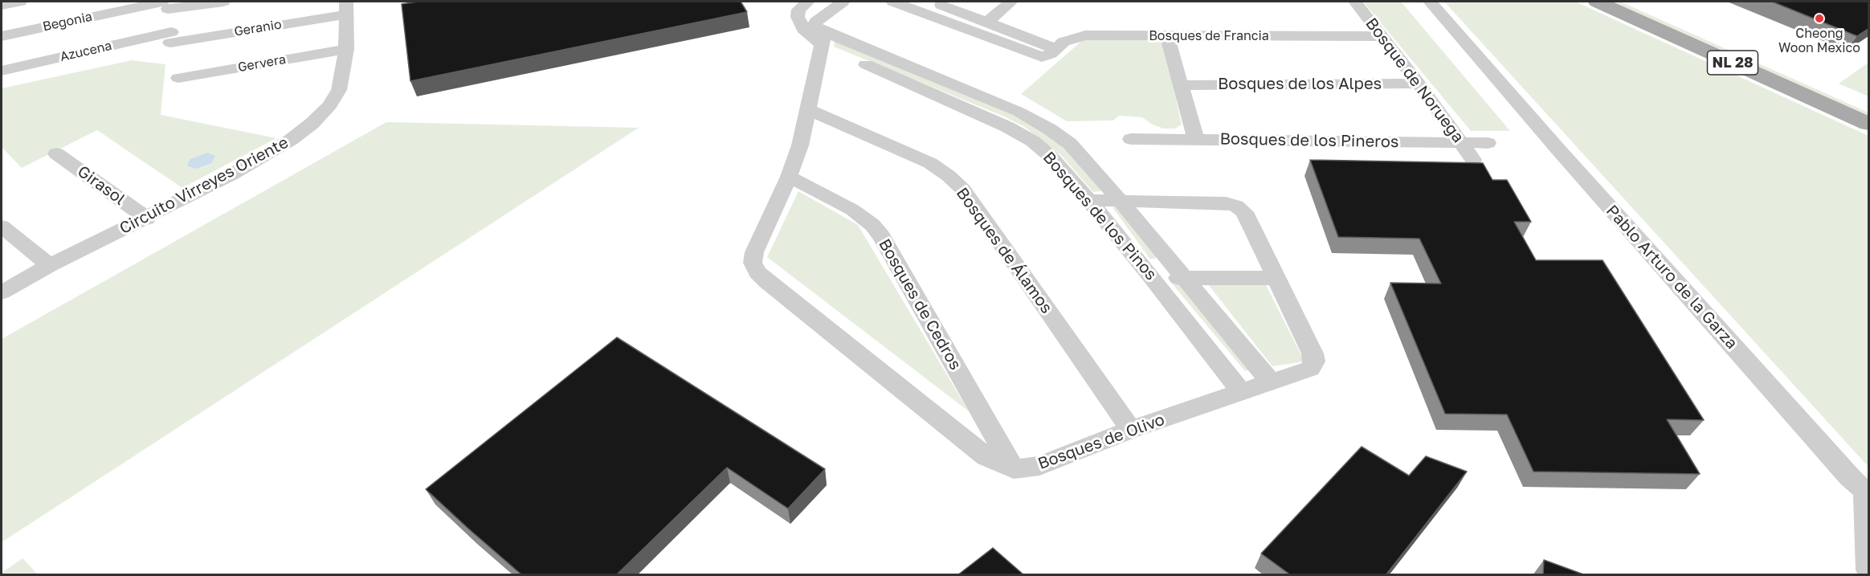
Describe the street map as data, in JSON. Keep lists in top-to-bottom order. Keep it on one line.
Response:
{"streets":{"main road":["NL 28"],"street":["Begonia","Geranio","Bosques de Francia","Azucena","Gervera","Bosque de Noruega","Bosques de los Alpes","Bosques de los Pineros","Girasol","Circuito Virreyes Oriente","Bosques de los Pinos","Bosques de Álamos","Pablo Arturo de la Garza","Bosques de Cedros","Bosques de Olivo"]},"crossings":[["Geranio","Azucena"],["Geranio","Circuito Virreyes Oriente"],["Bosques de Francia","Bosque de Noruega"],["Gervera","Circuito Virreyes Oriente"],["Bosque de Noruega","Bosques de los Alpes"],["Bosque de Noruega","Bosques de los Pineros"],["Girasol","Circuito Virreyes Oriente"],["Bosques de los Pinos","Bosques de Olivo"],["Bosques de Álamos","Bosques de Olivo"],["Bosques de Cedros","Bosques de Olivo"]],"places":["Cheong Woon Mexico"]}
